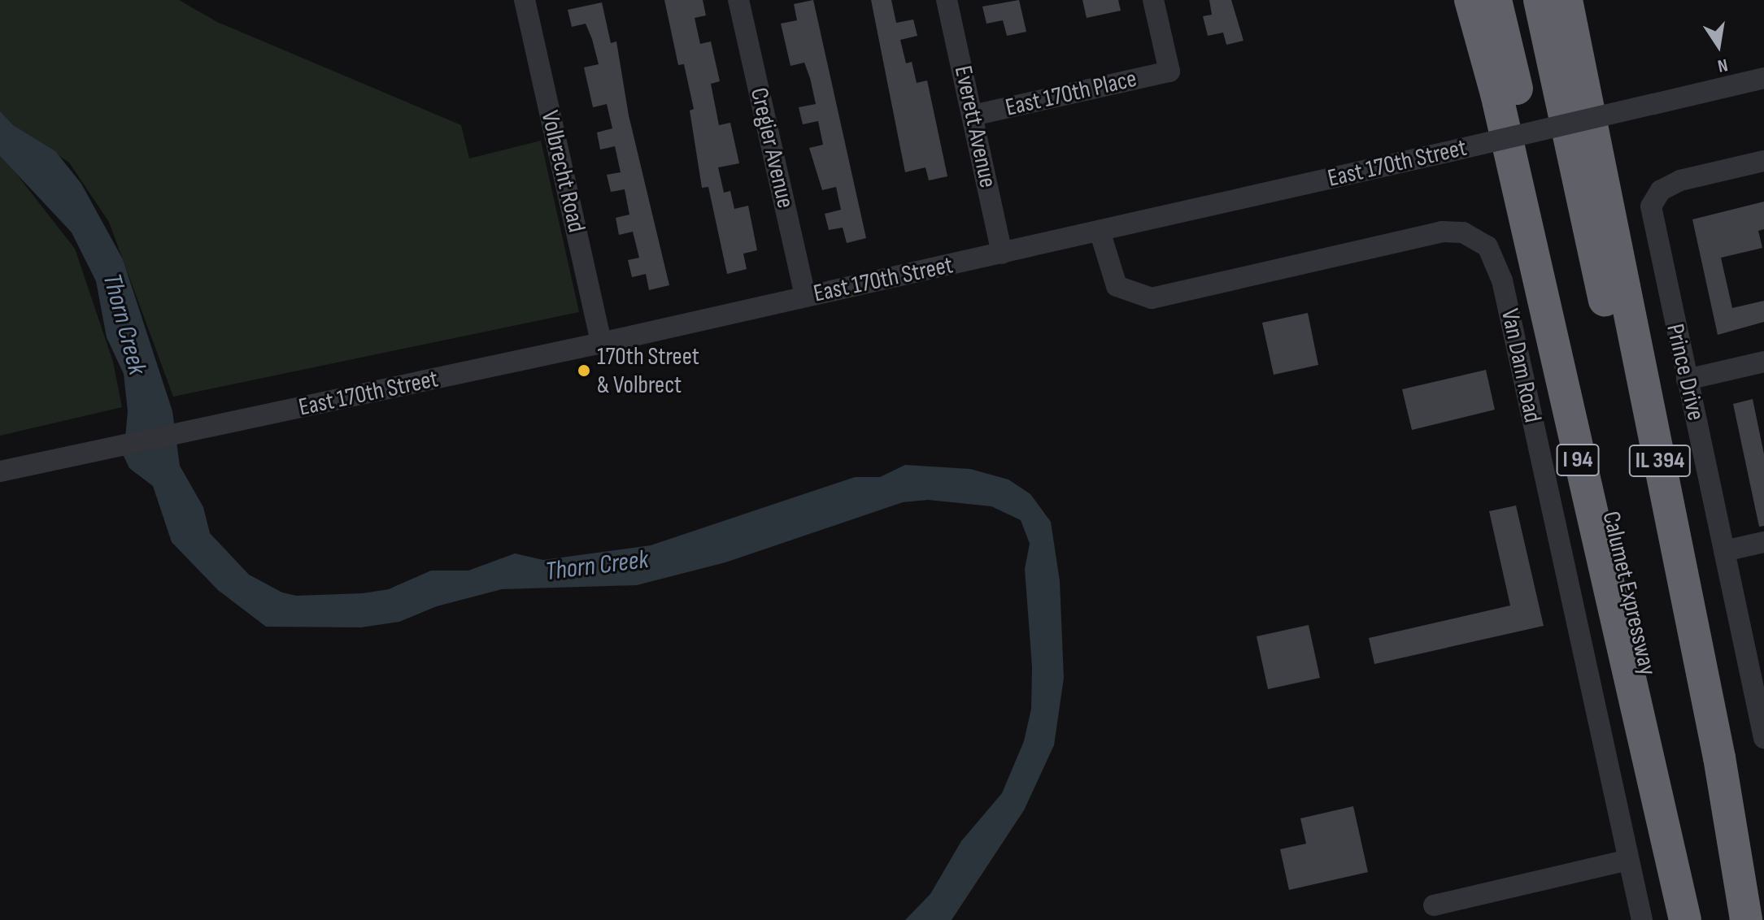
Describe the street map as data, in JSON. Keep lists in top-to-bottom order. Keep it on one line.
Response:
{"streets":{"highway":["I 94","IL 394","Calumet Expressway"],"street":["East 170th Place","Everett Avenue","Cregier Avenue","East 170th Street","Volbrecht Road","Van Dam Road","Prince Drive"]},"crossings":[["East 170th Place","Everett Avenue"],["Everett Avenue","East 170th Street"],["Cregier Avenue","East 170th Street"],["East 170th Street","Volbrecht Road"],["East 170th Street","Van Dam Road"],["I 94","IL 394"]],"water":["Thorn Creek"],"places":["170th Street & Volbrect"],"north":"bottom"}
